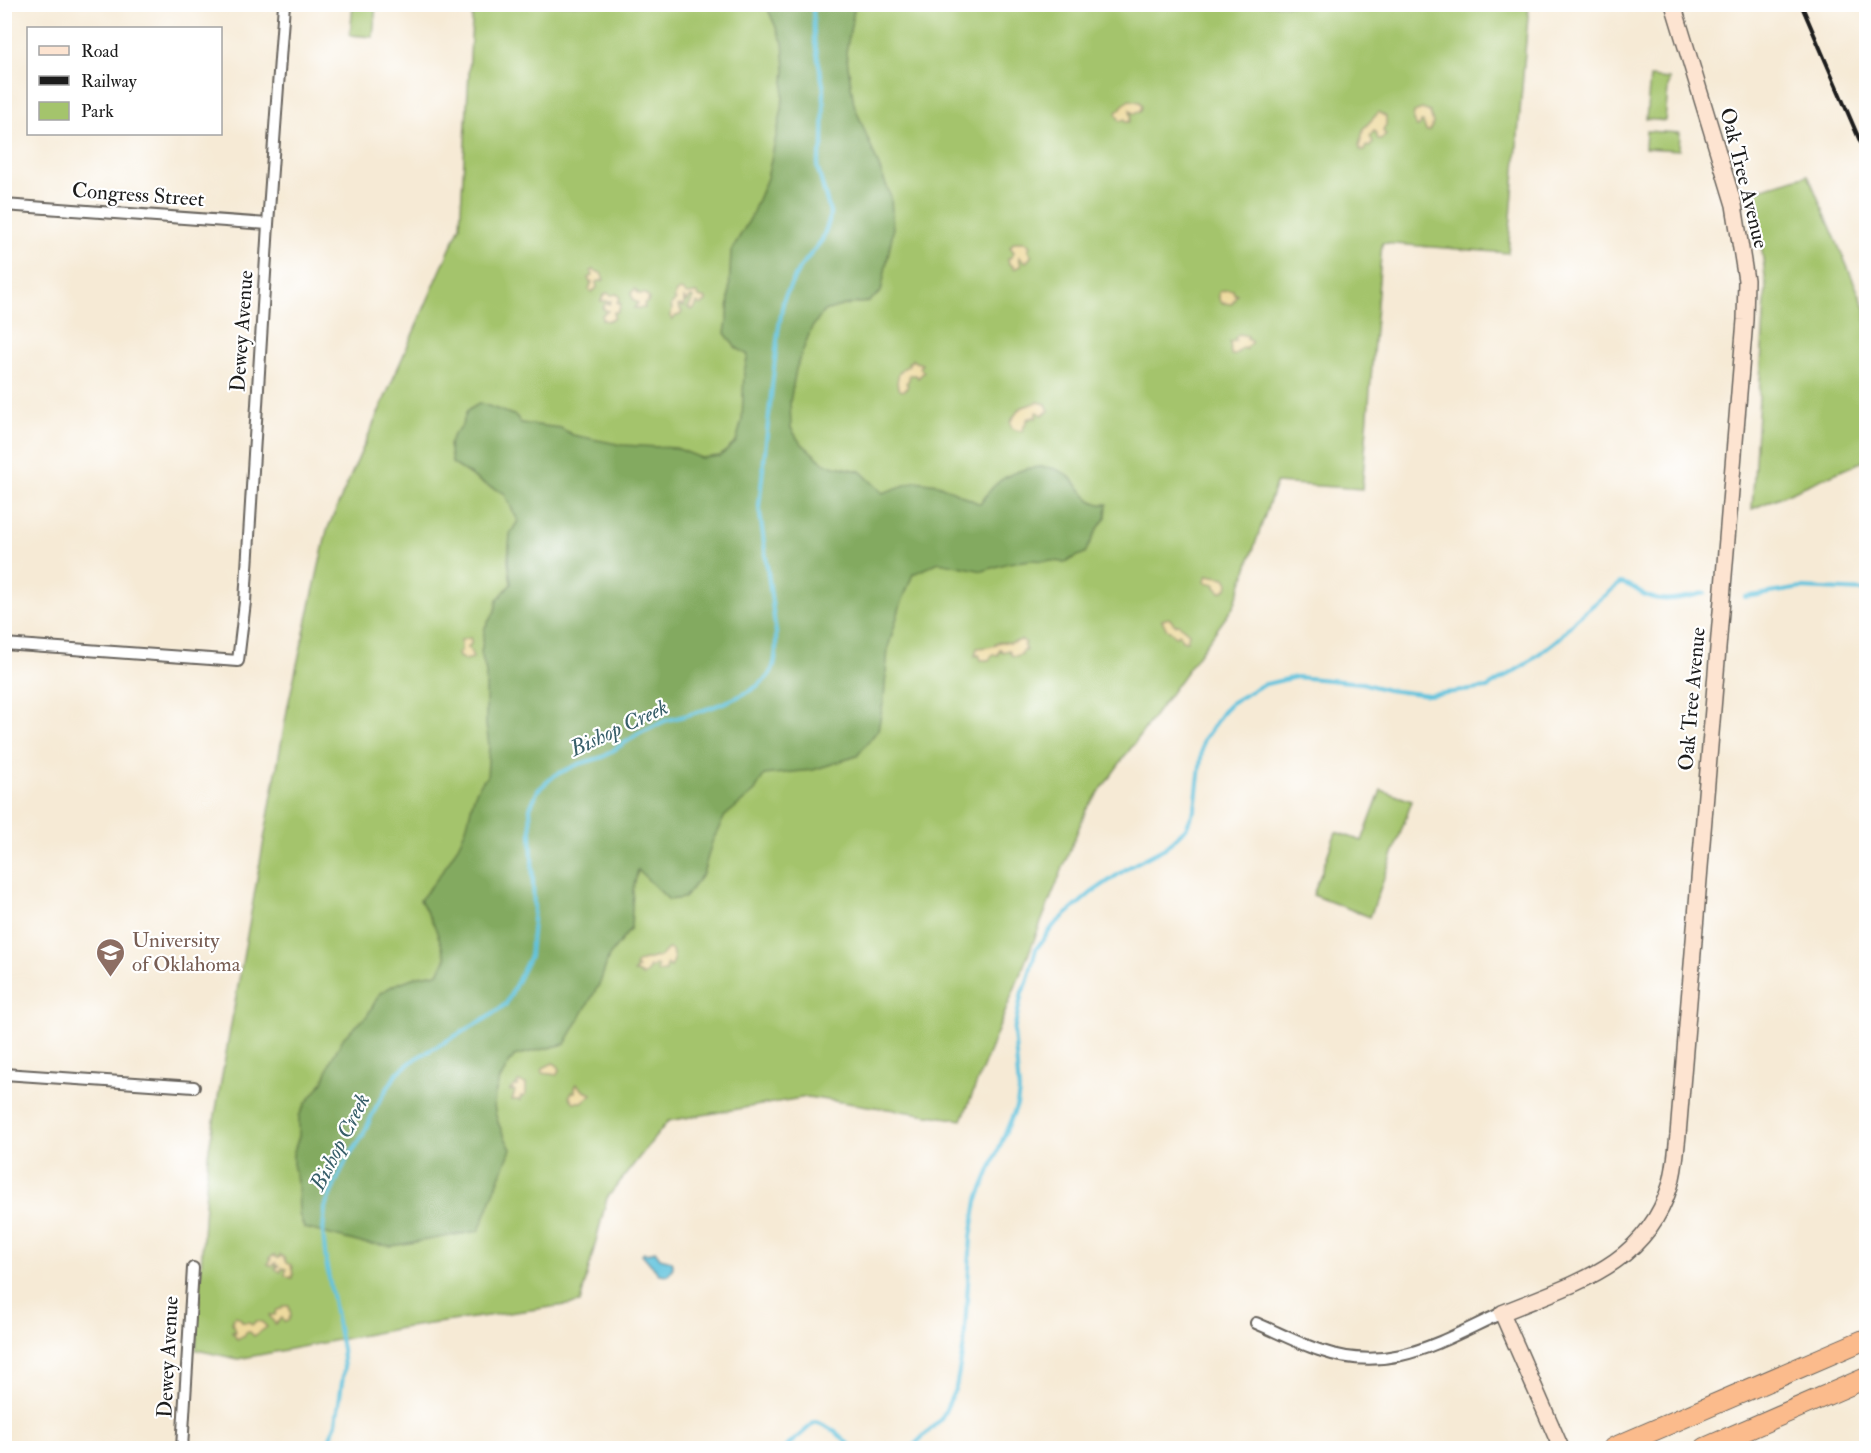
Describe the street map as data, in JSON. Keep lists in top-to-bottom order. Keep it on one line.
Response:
{"streets":{"street":["Oak Tree Avenue","Congress Street","Dewey Avenue"]},"crossings":[["Congress Street","Dewey Avenue"]],"water":["Bishop Creek"],"places":{"school or university":["University of Oklahoma"]},"legend":["Road","Railway","Park"]}
